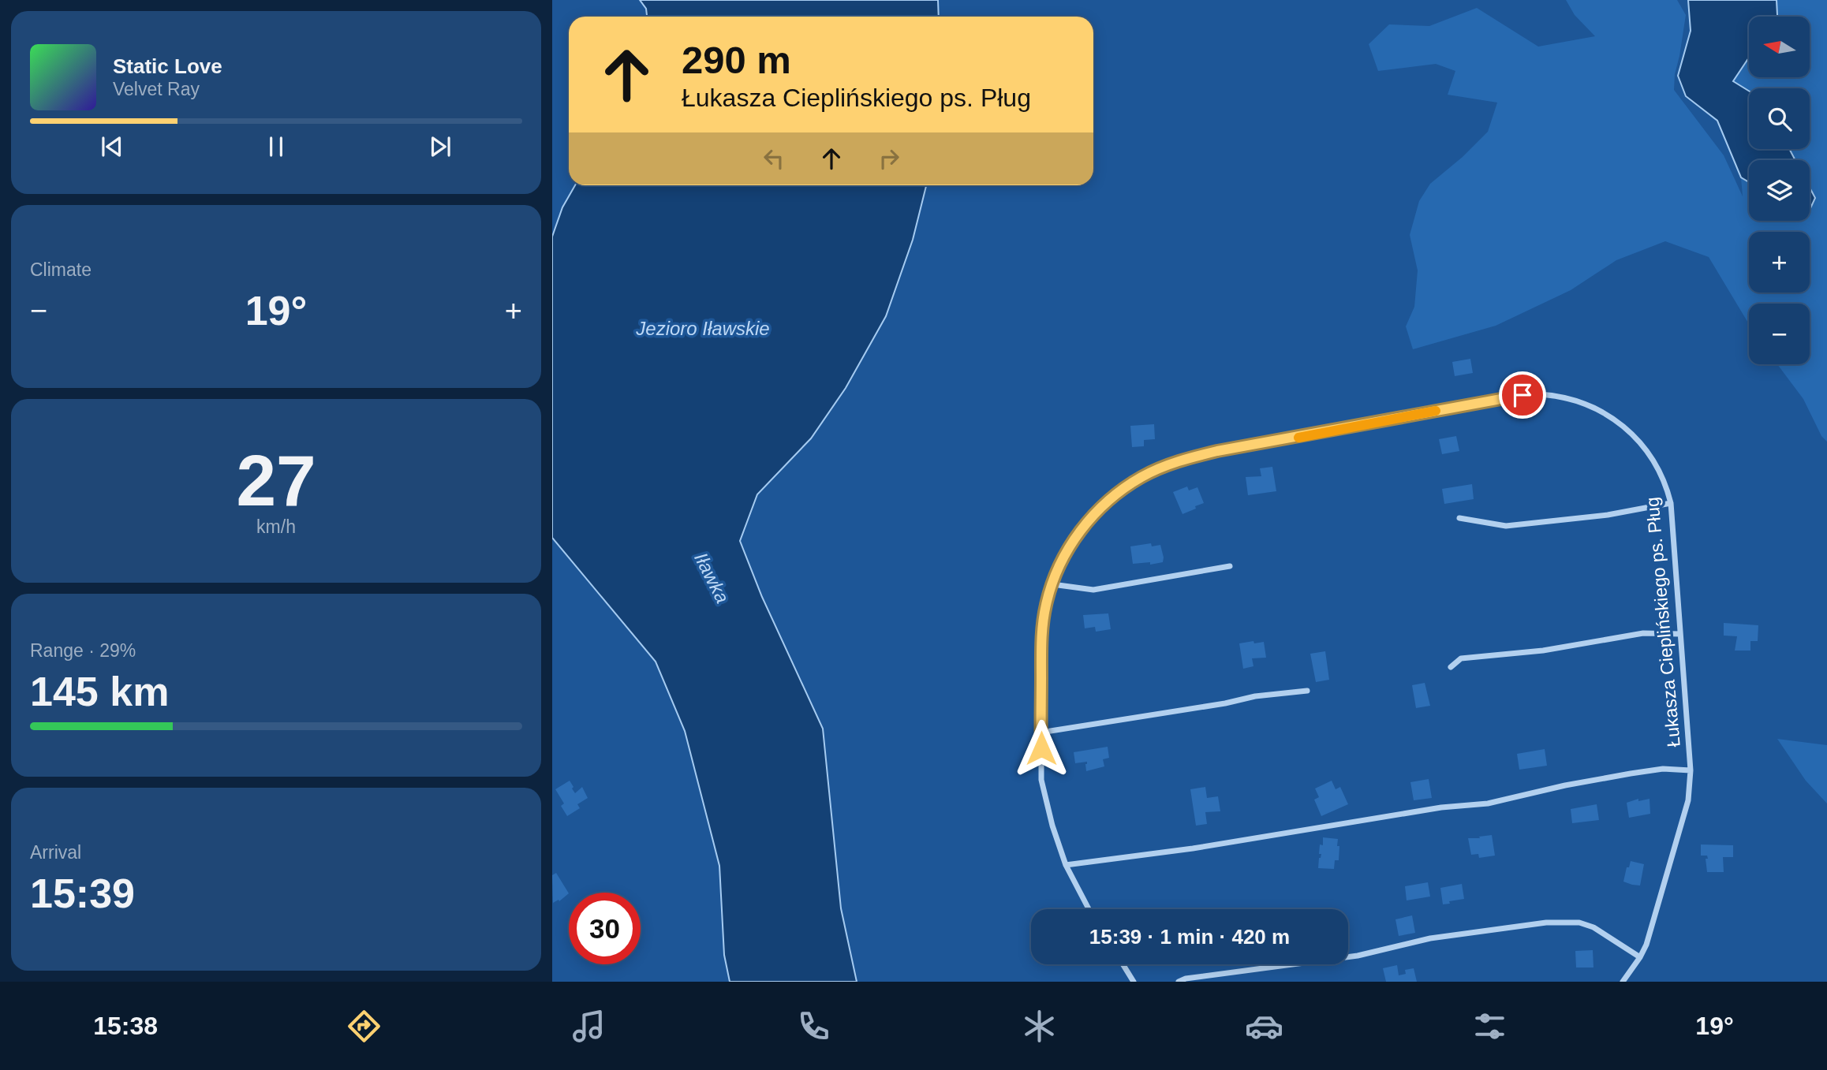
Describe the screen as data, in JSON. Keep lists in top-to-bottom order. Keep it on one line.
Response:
{"streets":{"street":["Łukasza Cieplińskiego ps. Pług"]},"water":["Jezioro Iławskie","Iławka"],"north":"left","page":{"map_buttons":["+","−"],"turn":["290 m","Łukasza Cieplińskiego ps. Pług"],"song":["Static Love","Velvet Ray"],"tile":["Climate",["27","km/h"],["Range · 29%","145 km"],["Arrival","15:39"]],"heat":["−","19°","+"],"limit":"30","trip":"15:39 · 1 min · 420 m","tabs":["15:38","19°"]}}
